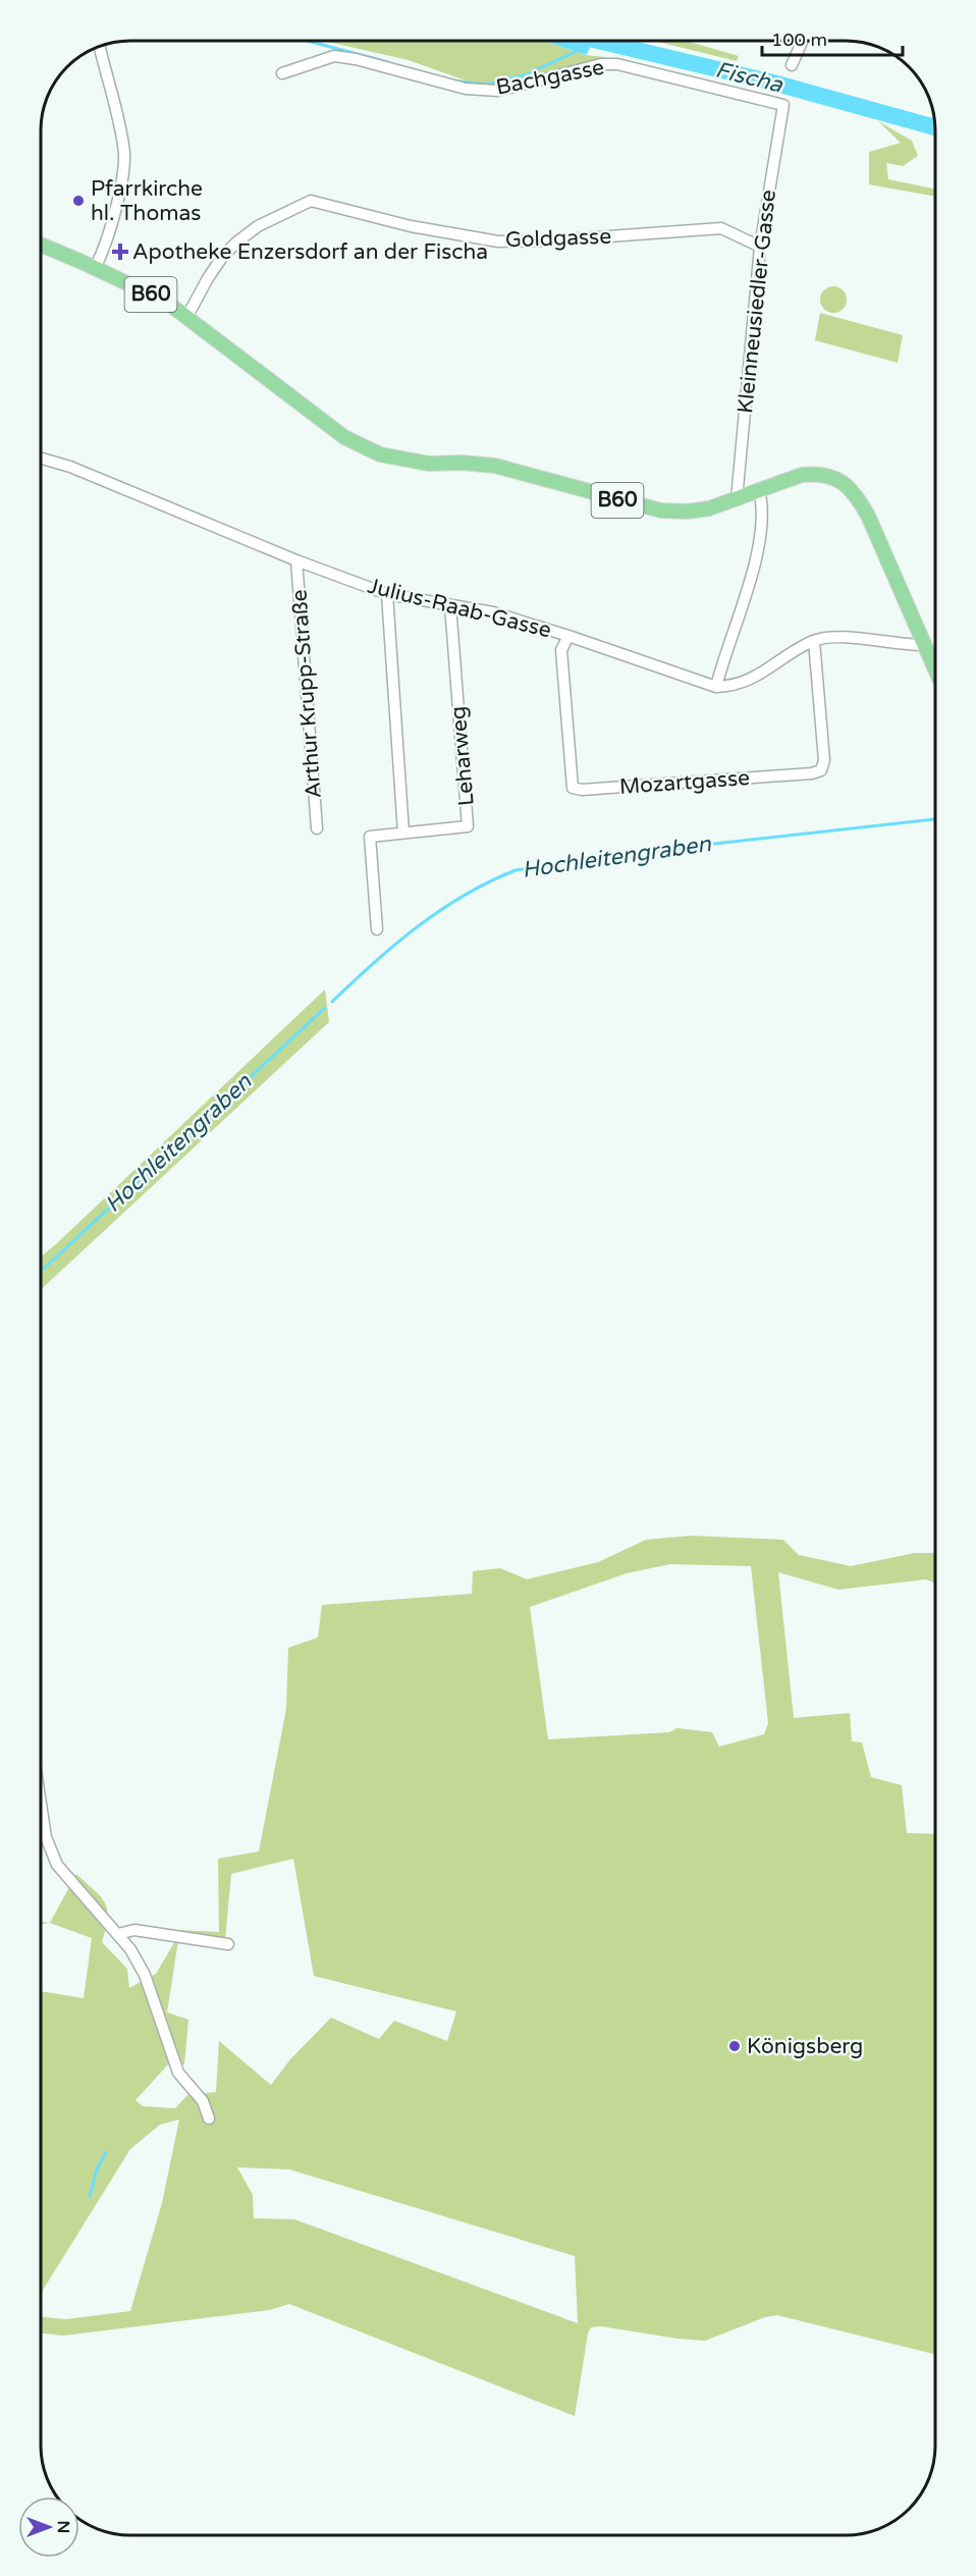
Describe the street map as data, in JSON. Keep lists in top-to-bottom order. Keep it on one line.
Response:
{"streets":{"main road":["B60"],"street":["Bachgasse","Goldgasse","Kleinneusiedler-Gasse","Julius-Raab-Gasse","Arthur Krupp-Straße","Leharweg","Mozartgasse"]},"crossings":[["Bachgasse","Kleinneusiedler-Gasse"],["Goldgasse","B60"],["Goldgasse","Kleinneusiedler-Gasse"],["B60","Kleinneusiedler-Gasse"],["B60","Julius-Raab-Gasse"],["Julius-Raab-Gasse","Arthur Krupp-Straße"],["Julius-Raab-Gasse","Leharweg"],["Julius-Raab-Gasse","Mozartgasse"]],"water":["Fischa","Hochleitengraben"],"places":{"other":["Pfarrkirche hl. Thomas","Königsberg"],"health":["Apotheke Enzersdorf an der Fischa"]},"scale_bar":"100 m","north":"right"}
